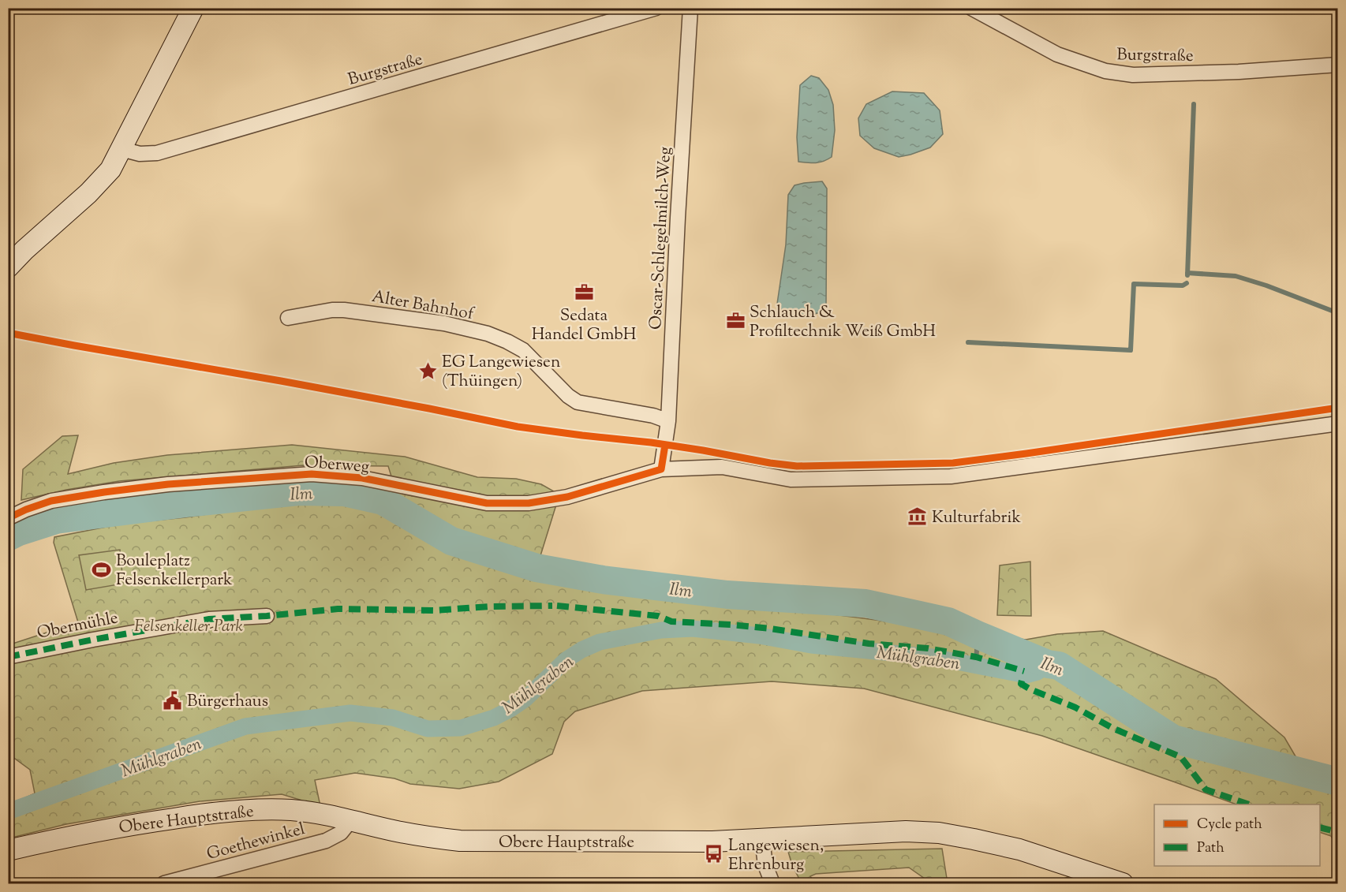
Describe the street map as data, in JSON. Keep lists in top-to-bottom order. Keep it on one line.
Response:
{"streets":{"main road":["Obere Hauptstraße"],"street":["Burgstraße","Oscar-Schlegelmilch-Weg","Alter Bahnhof","Oberweg","Obermühle","Goethewinkel"]},"crossings":[["Oscar-Schlegelmilch-Weg","Alter Bahnhof"],["Oscar-Schlegelmilch-Weg","Oberweg"],["Obere Hauptstraße","Goethewinkel"]],"water":["Ilm","Mühlgraben"],"parks":["Felsenkeller-Park"],"places":{"office":["Sedata Handel GmbH","Schlauch & Profiltechnik Weiß GmbH"],"place":["EG Langewiesen (Thüingen)"],"museum":["Kulturfabrik"],"sports":["Bouleplatz Felsenkellerpark"],"public building":["Bürgerhaus"],"bus stop":["Langewiesen, Ehrenburg"]},"legend":["Cycle path","Path"]}
